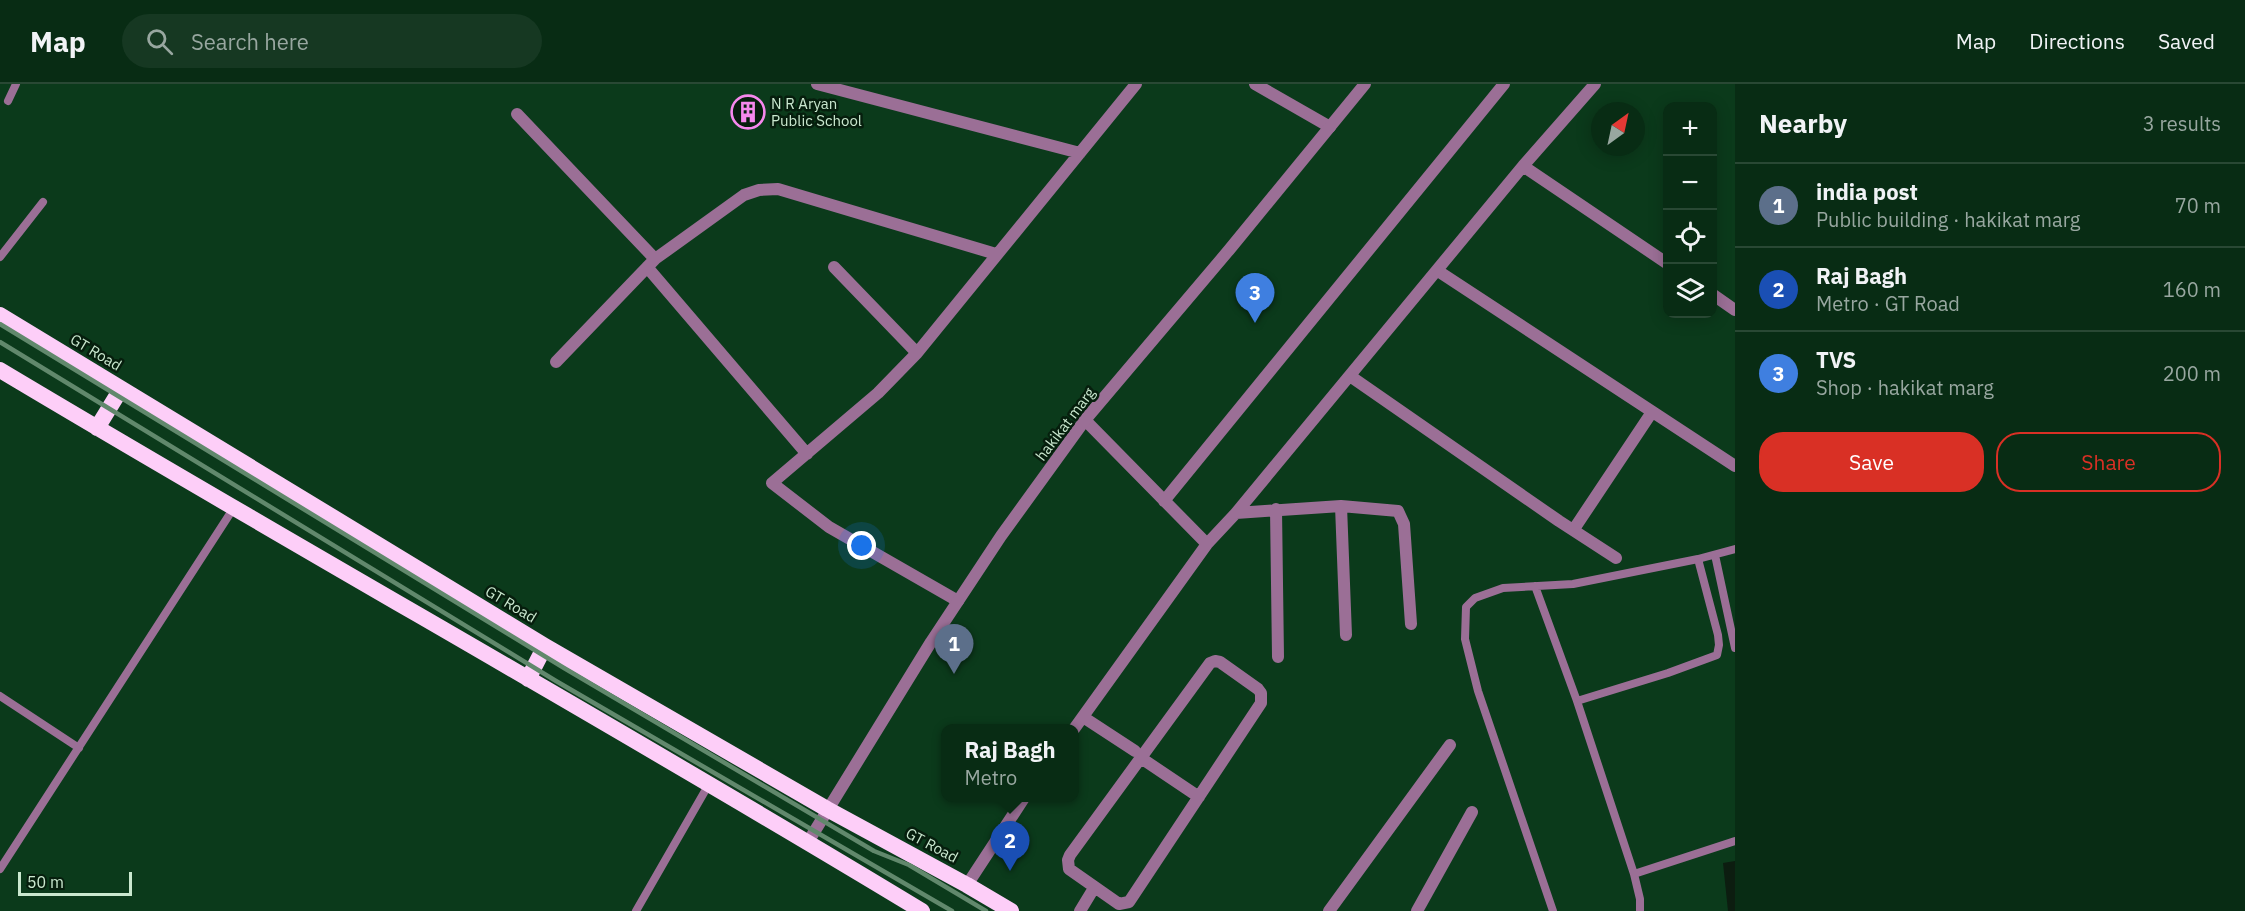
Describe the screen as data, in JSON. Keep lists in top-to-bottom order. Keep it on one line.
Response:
{"streets":{"highway":["GT Road"],"street":["hakikat marg"]},"crossings":[["GT Road","hakikat marg"]],"places":{"building":["N R Aryan Public School"]},"scale_bar":"50 m","north":"top right","page":{"header":"Map","search":"Search here","nav":["Map","Directions","Saved"],"heading":["Nearby","3 results"],"map_buttons":["+","−"],"list":[{"mark":"1","name":"india post","note":"Public building · hakikat marg","value":"70 m"},{"mark":"2","name":"Raj Bagh","note":"Metro · GT Road","value":"160 m"},{"mark":"3","name":"TVS","note":"Shop · hakikat marg","value":"200 m"}],"pins":["3","1","2"],"buttons":["Save","Share"],"popup":["Raj Bagh","Metro"],"scale":"50 m"}}
